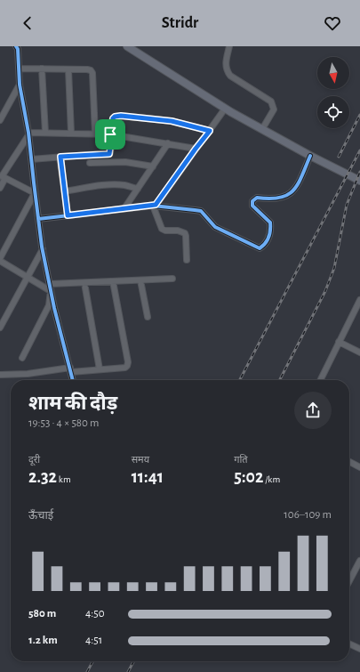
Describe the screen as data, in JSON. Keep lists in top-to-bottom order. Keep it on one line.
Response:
{"north":"bottom","page":{"header":"Stridr","heading":["शाम की दौड़","19:53 · 4 × 580 m"],"stats":[["दूरी","2.32 km"],["समय","11:41"],["गति","5:02 /km"]],"chart":["ऊँचाई","106–109 m"],"list":[{"name":"580 m","note":"4:50"},{"name":"1.2 km","note":"4:51"}]}}
